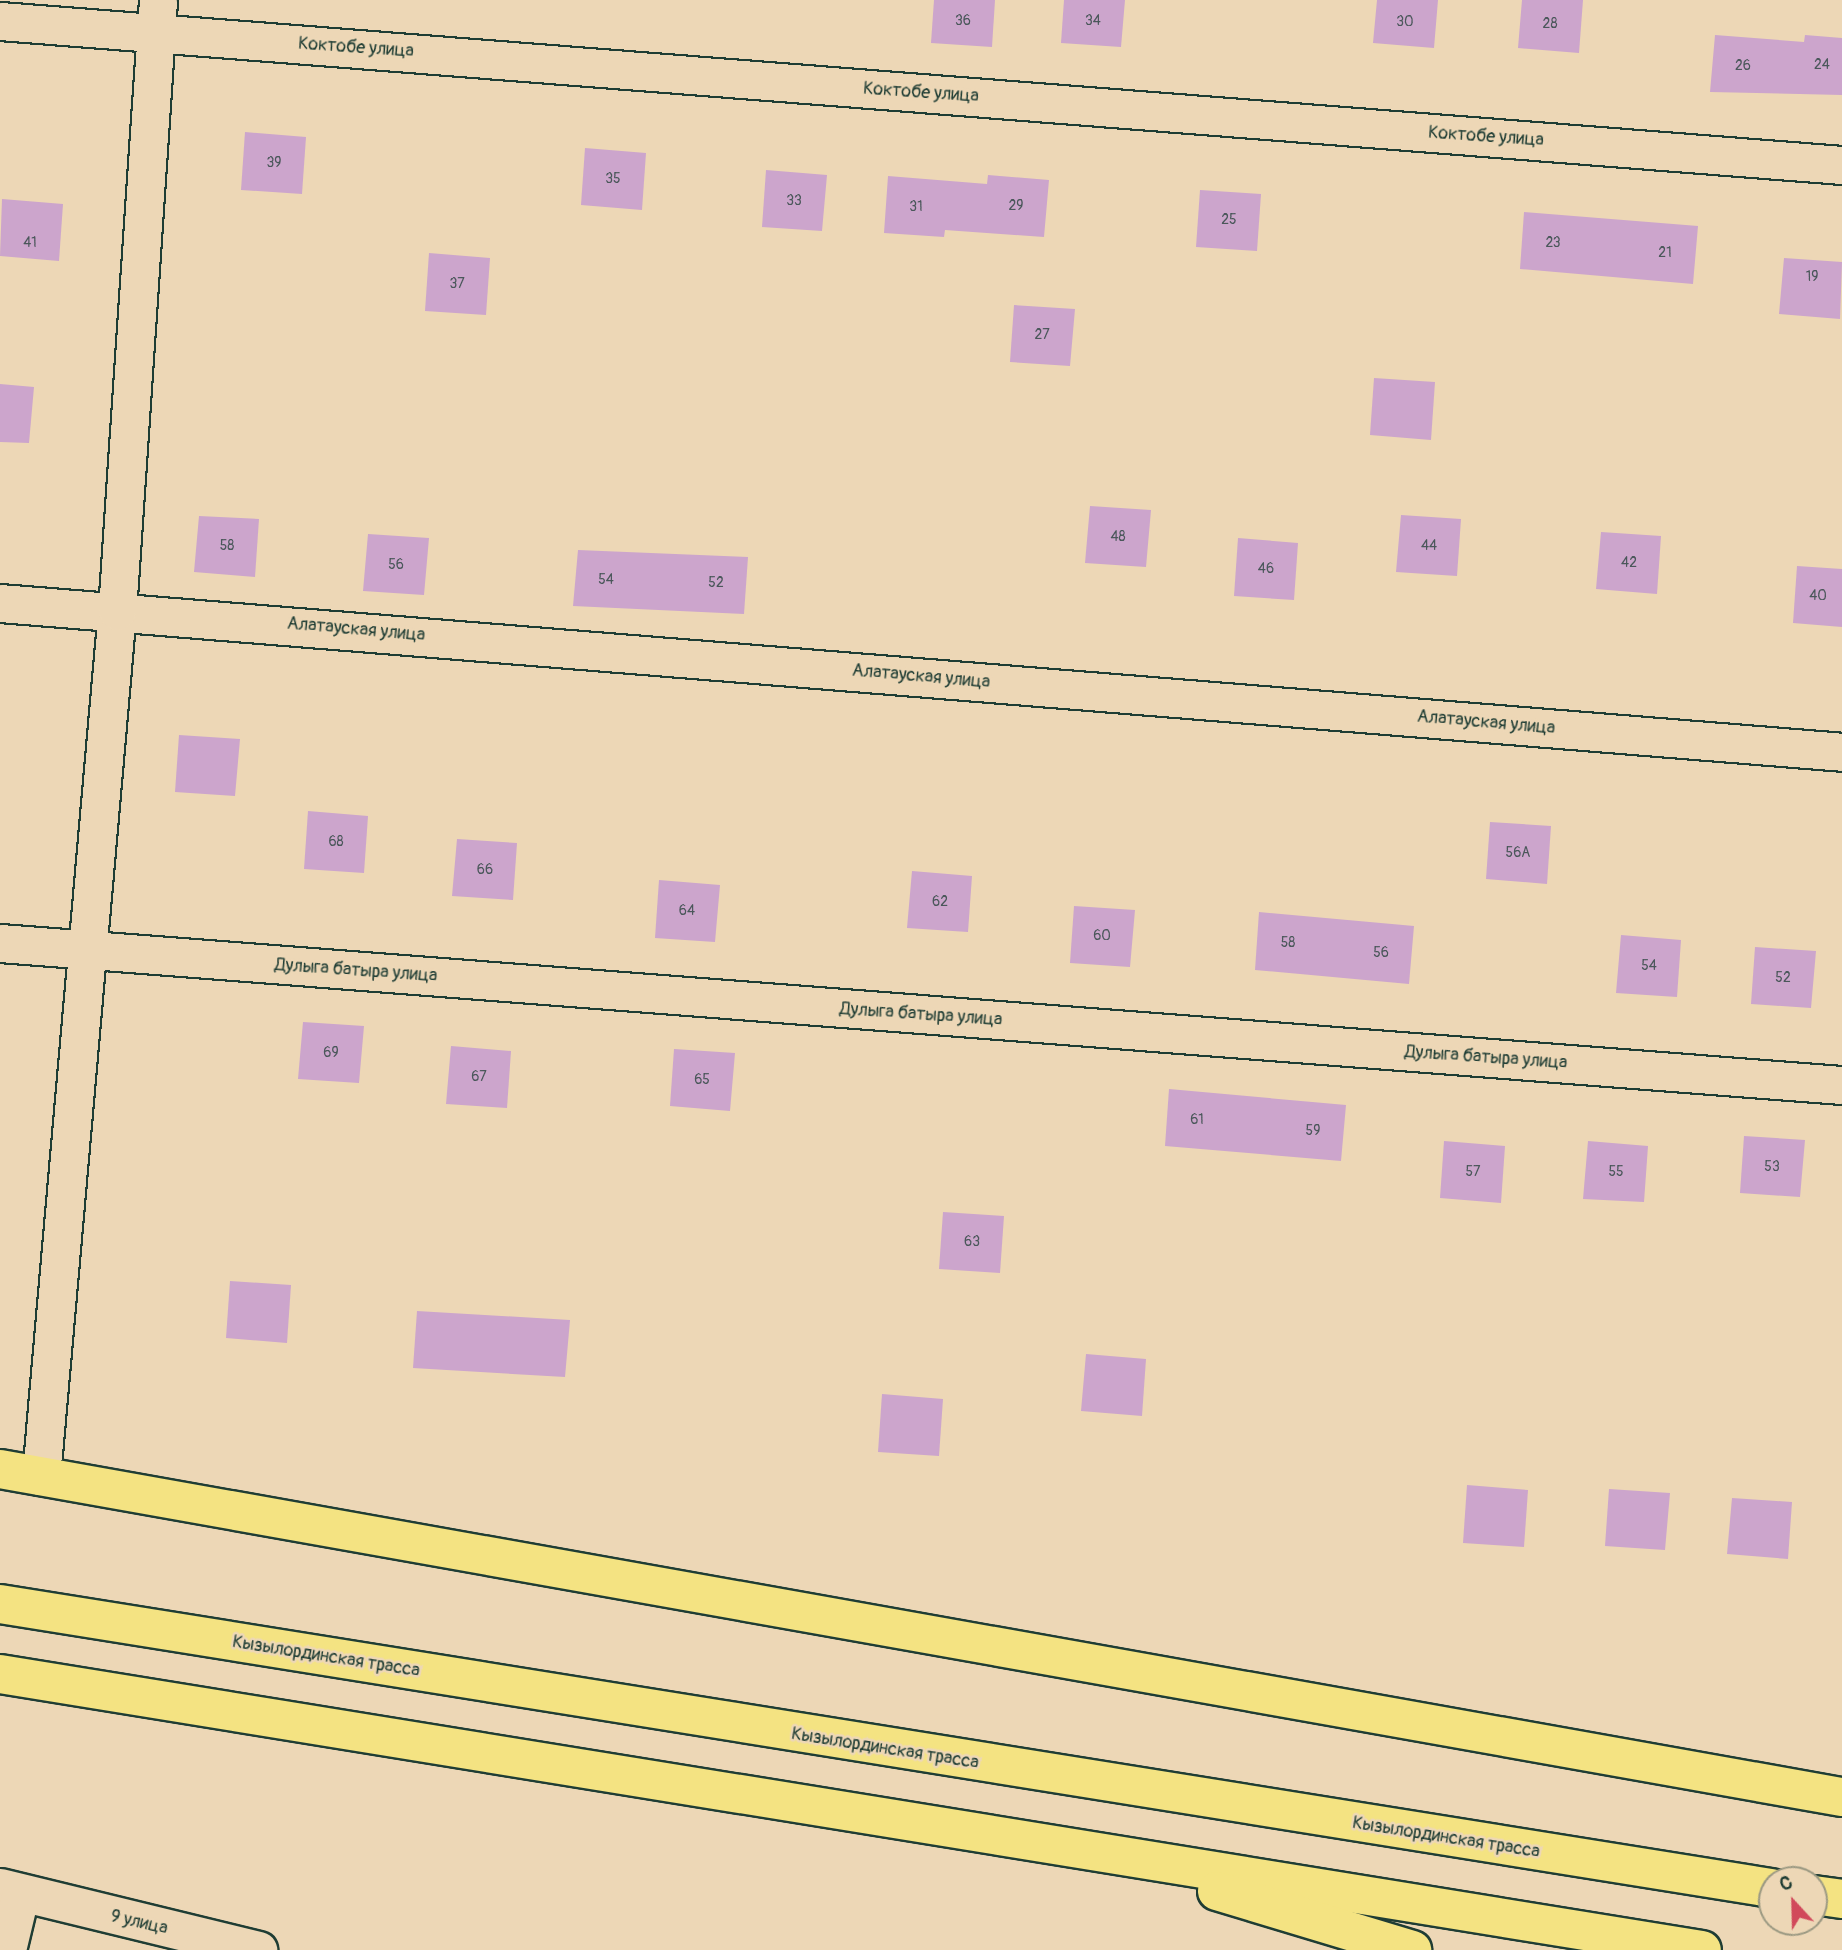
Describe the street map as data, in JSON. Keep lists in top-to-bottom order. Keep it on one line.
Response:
{"streets":{"highway":["Кызылординская трасса"],"street":["Коктобе улица","Алатауская улица","Дулыга батыра улица","9 улица"]},"house_numbers":["36","34","30","28","24","26","39","35","33","29","31","25","41","23","21","19","37","27","48","58","44","42","56","46","54","52","40","68","56А","66","62","64","60","58","56","54","52","69","67","65","61","59","53","57","55","63"],"north":"top"}
